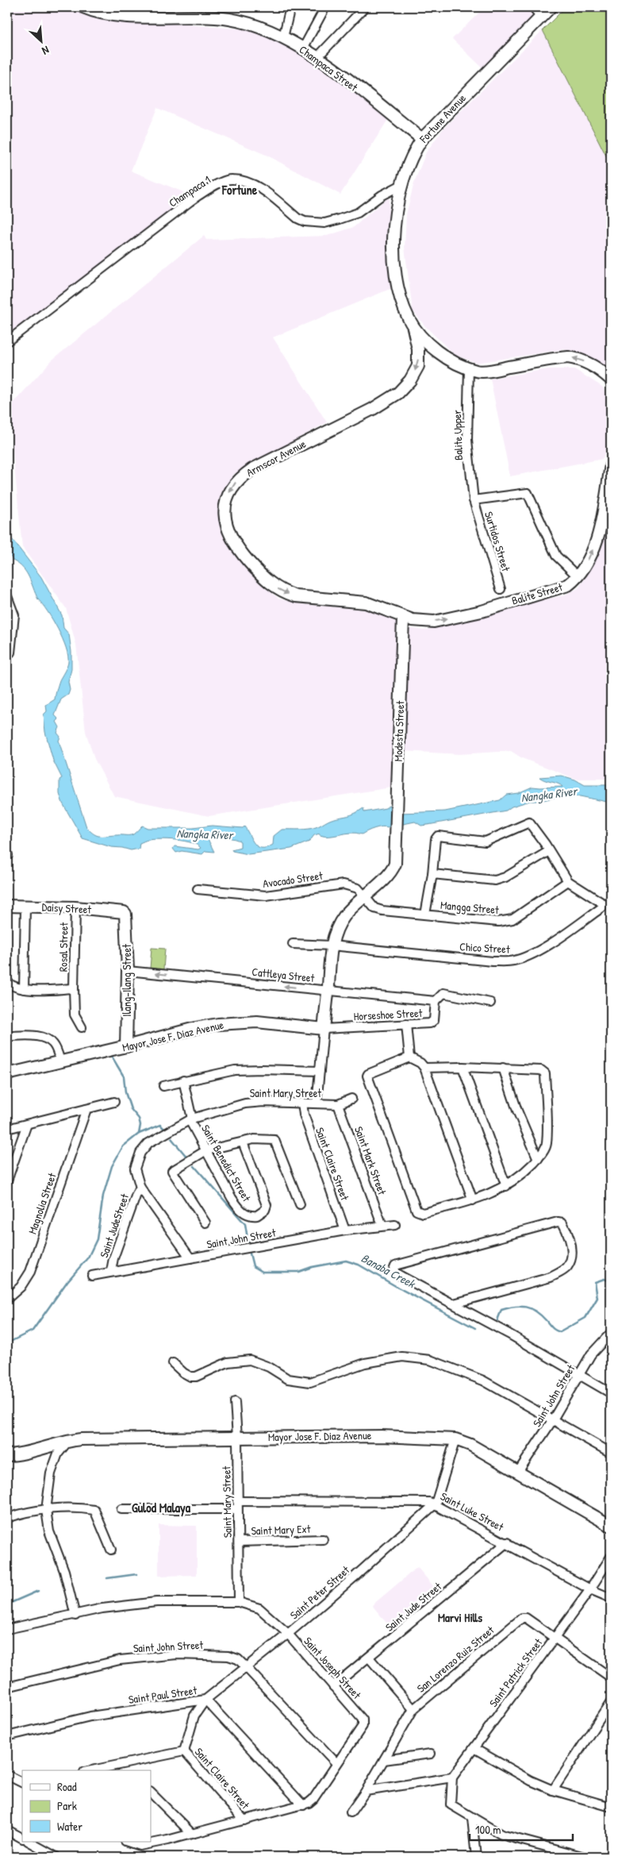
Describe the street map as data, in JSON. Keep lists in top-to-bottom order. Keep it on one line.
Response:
{"streets":{"main road":["Champaca Street","Fortune Avenue","Armscor Avenue","Balite Street","Modesta Street","Daisy Street","Ilang-Ilang Street","Mayor Jose F. Diaz Avenue"],"street":["Champaca 1","Balite Upper","Surtidos Street","Avocado Street","Mangga Street","Rosal Street","Chico Street","Cattleya Street","Horseshoe Street","Saint Mary Street","Saint Mark Street","Saint Benedict Street","Saint Claire Street","Magnolia Street","Saint JudeStreet","Saint John Street","Saint Luke Street","Saint Mary Ext","Saint Peter Street","Saint Jude Street","San Lorenzo Ruiz Street","Saint Joseph Street","Saint Patrick Street","Saint Paul Street"]},"crossings":[["Champaca Street","Fortune Avenue"],["Fortune Avenue","Champaca 1"],["Fortune Avenue","Armscor Avenue"],["Balite Upper","Surtidos Street"],["Armscor Avenue","Balite Street"],["Armscor Avenue","Modesta Street"],["Balite Street","Modesta Street"],["Modesta Street","Avocado Street"],["Modesta Street","Mangga Street"],["Avocado Street","Mangga Street"],["Mangga Street","Chico Street"],["Daisy Street","Rosal Street"],["Daisy Street","Ilang-Ilang Street"],["Cattleya Street","Ilang-Ilang Street"],["Cattleya Street","Horseshoe Street"],["Ilang-Ilang Street","Mayor Jose F. Diaz Avenue"],["Horseshoe Street","Mayor Jose F. Diaz Avenue"],["Mayor Jose F. Diaz Avenue","Saint Mary Street"],["Mayor Jose F. Diaz Avenue","Saint John Street"],["Saint Mary Street","Saint Mark Street"],["Saint Mary Street","Saint Benedict Street"],["Saint Mary Street","Saint Claire Street"],["Saint Mary Street","Saint JudeStreet"],["Saint Mary Street","Saint John Street"],["Saint Mary Street","Saint Luke Street"],["Saint Mary Street","Saint Mary Ext"],["Saint Mary Street","Saint Joseph Street"],["Saint Mark Street","Saint John Street"],["Saint Claire Street","Saint John Street"],["Saint Claire Street","Saint Peter Street"],["Saint Claire Street","Saint Joseph Street"],["Saint JudeStreet","Saint John Street"],["Saint John Street","Saint Peter Street"],["Saint John Street","Saint Joseph Street"],["Saint Luke Street","Saint Peter Street"],["Saint Luke Street","Saint Jude Street"],["Saint Luke Street","Saint Patrick Street"],["Saint Peter Street","Saint Joseph Street"],["Saint Peter Street","Saint Paul Street"],["Saint Jude Street","Saint Joseph Street"],["San Lorenzo Ruiz Street","Saint Patrick Street"],["Saint Joseph Street","Saint Paul Street"]],"one_way":["Balite Street","Cattleya Street"],"districts":["Fortune","Gulod Malaya","Marvi Hills"],"water":["Nangka River","Banaba Creek"],"legend":["Road","Park","Water"],"scale_bar":"100 m","north":"bottom right"}
